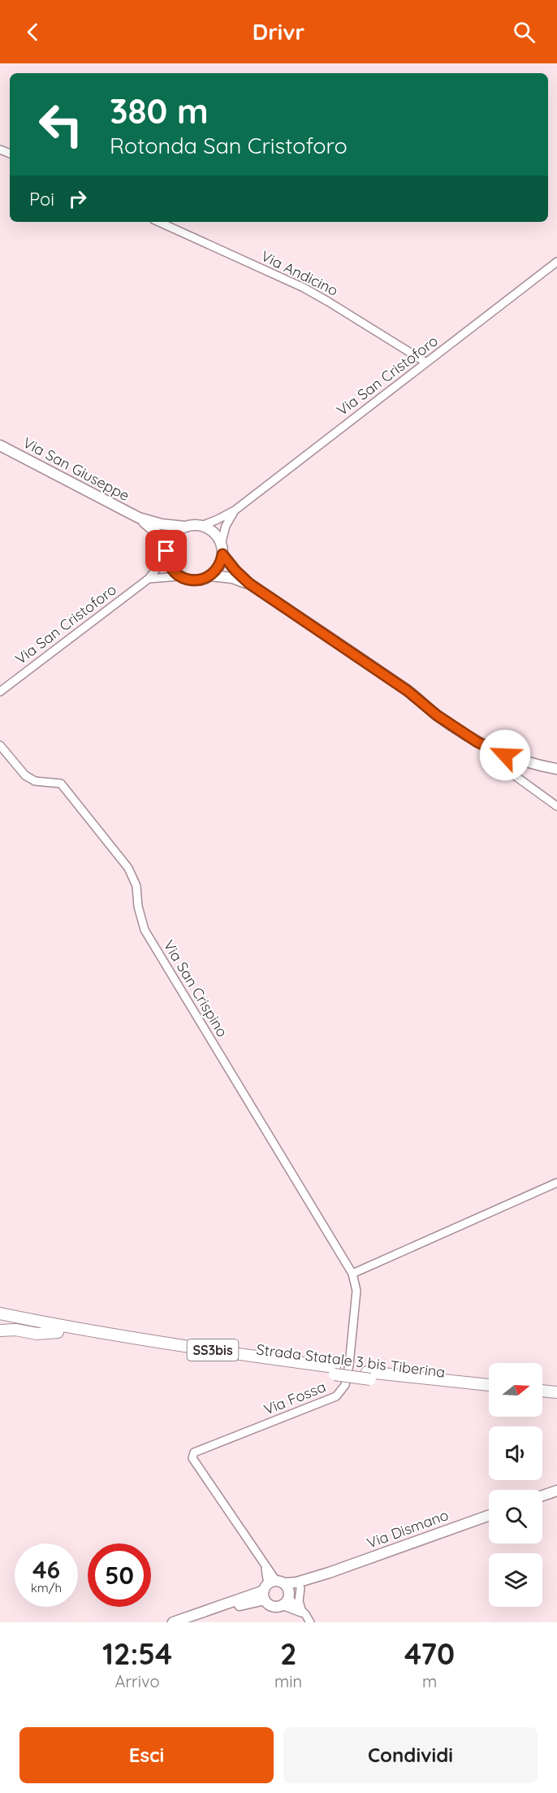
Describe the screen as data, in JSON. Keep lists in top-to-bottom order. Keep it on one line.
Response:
{"streets":{"highway":["SS3bis","Strada Statale 3 bis Tiberina"],"main road":["Via San Giuseppe","Via Dismano"],"street":["Via Andicino","Via San Cristoforo","Via San Crispino","Via Fossa"]},"crossings":[["Via Andicino","Via San Cristoforo"],["Via San Cristoforo","Via San Giuseppe"],["Via San Crispino","Via Fossa"],["Via Fossa","Via Dismano"]],"north":"right","page":{"header":"Drivr","turn":["380 m","Rotonda San Cristoforo"],"then":"Poi","speed":"46 km/h","limit":"50","eta":["12:54","Arrivo","2","min","470","m"],"buttons":["Esci","Condividi"]}}
